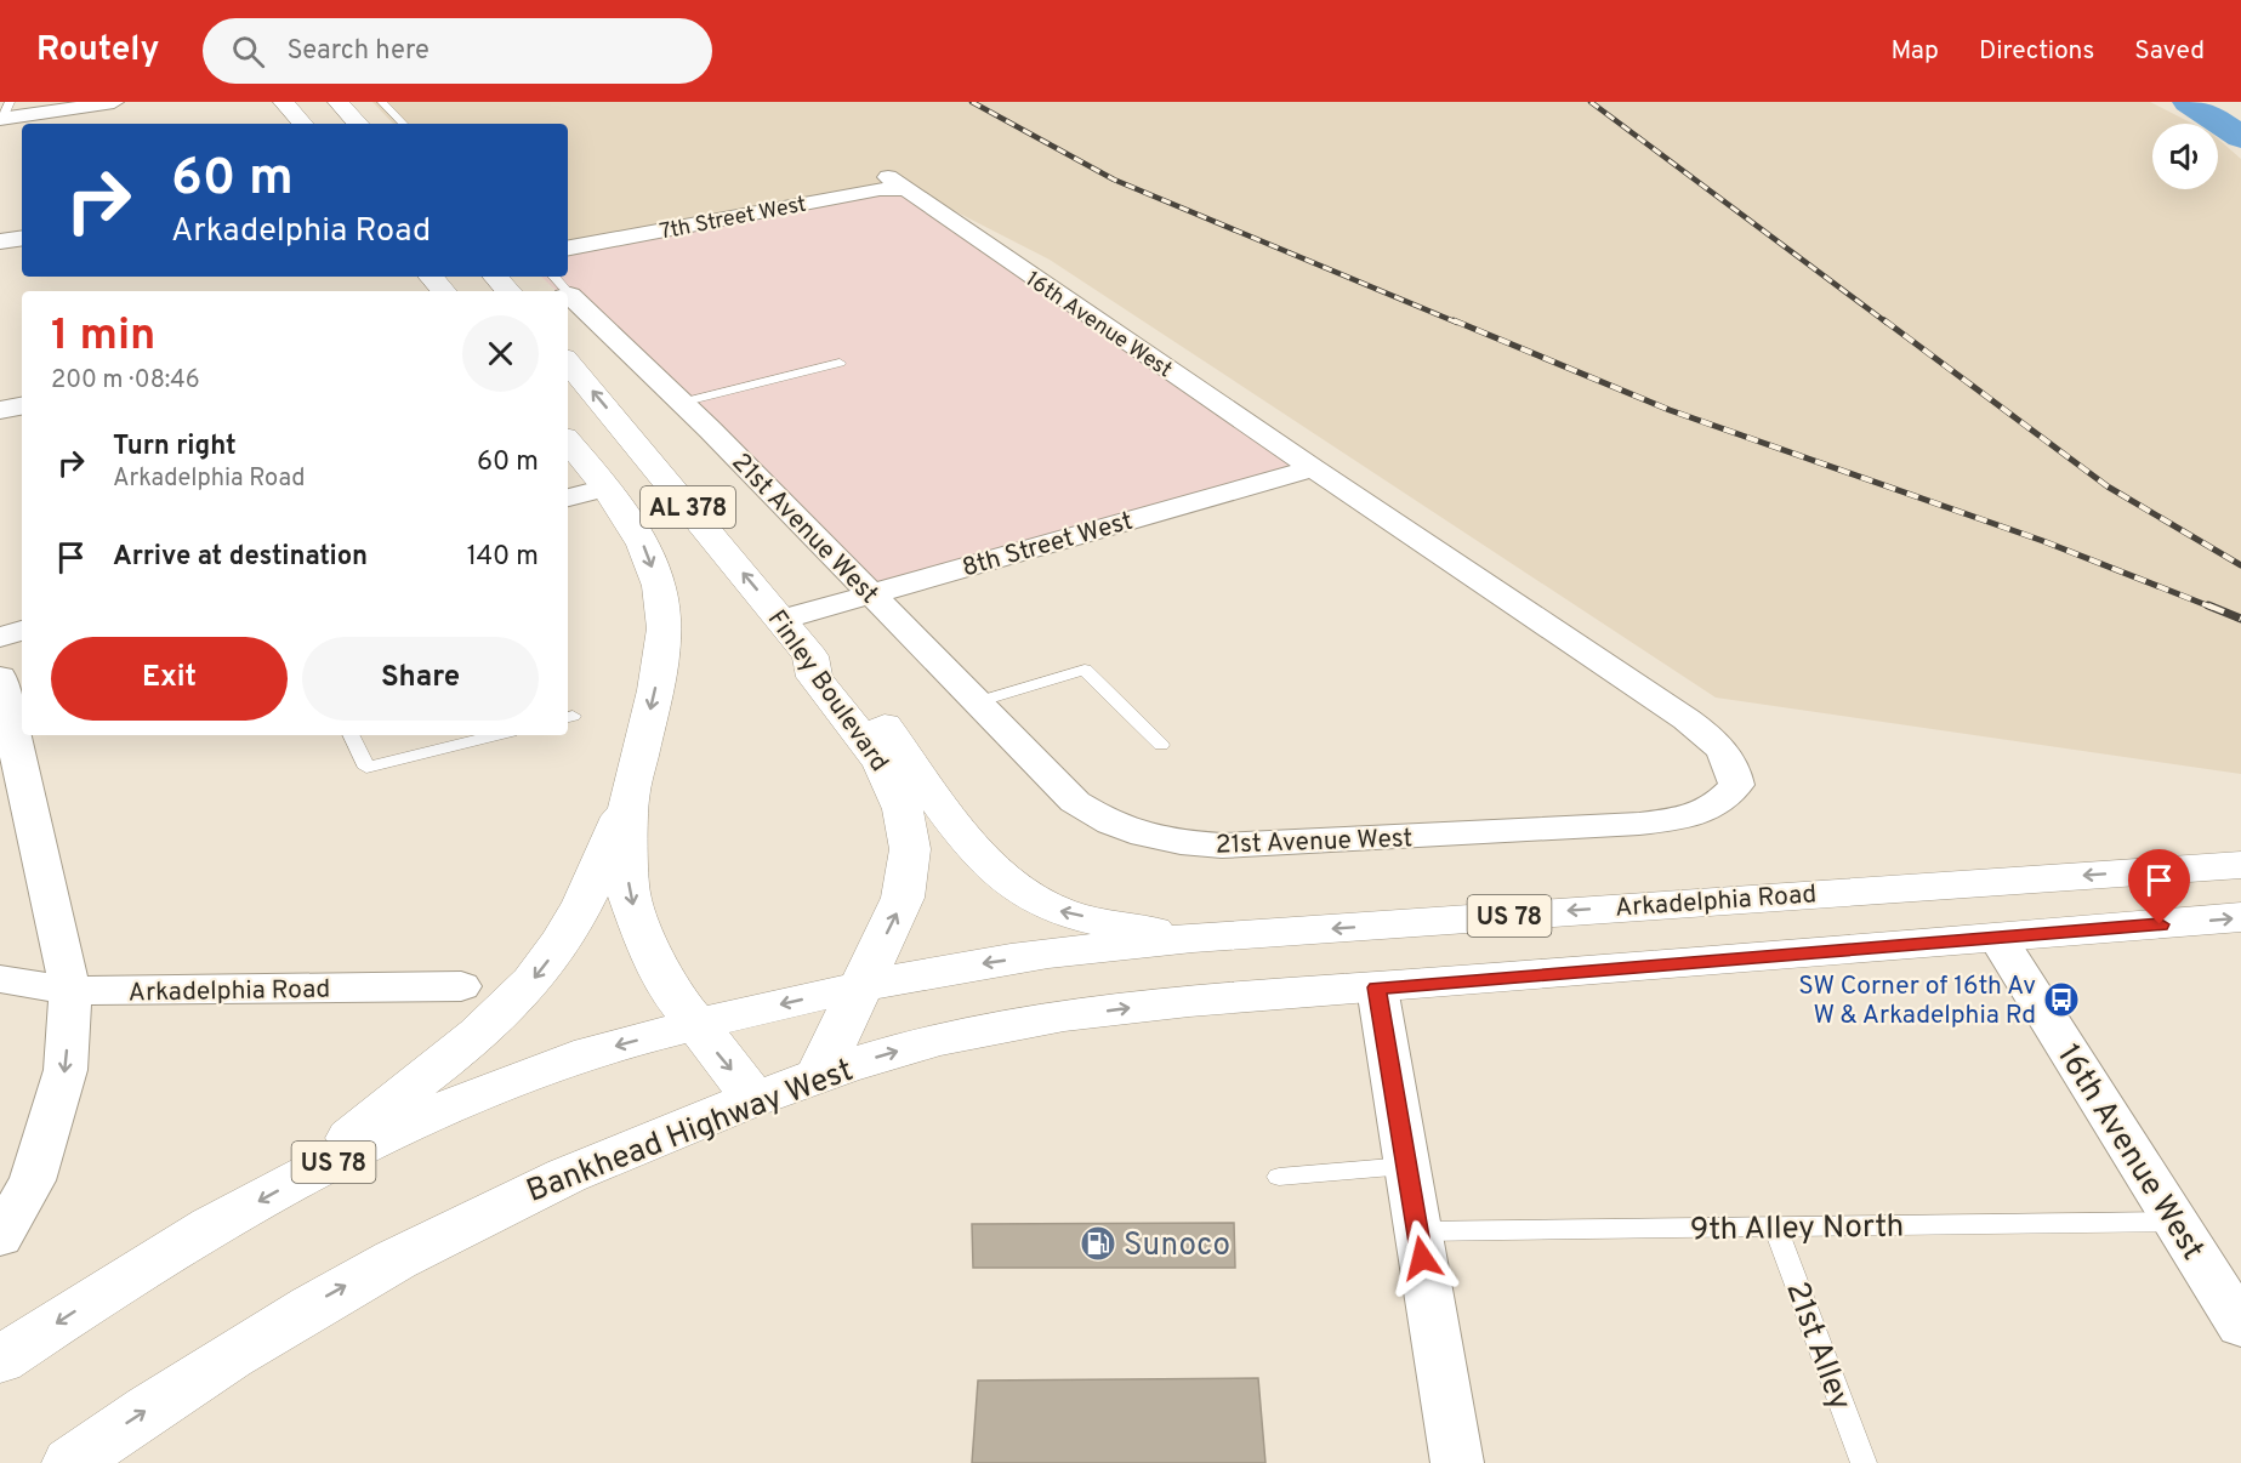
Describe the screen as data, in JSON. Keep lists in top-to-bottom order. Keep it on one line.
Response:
{"streets":{"main road":["AL 378","Finley Boulevard","Arkadelphia Road","US 78","Bankhead Highway West"],"street":["7th Street West","16th Avenue West","21st Avenue West","8th Street West"],"lane":["9th Alley North","21st Alley"]},"crossings":[["7th Street West","16th Avenue West"],["16th Avenue West","21st Avenue West"],["16th Avenue West","8th Street West"],["16th Avenue West","US 78"],["16th Avenue West","9th Alley North"],["AL 378","US 78"],["AL 378","Bankhead Highway West"],["21st Avenue West","8th Street West"],["8th Street West","Finley Boulevard"],["Finley Boulevard","US 78"],["Finley Boulevard","Bankhead Highway West"],["Arkadelphia Road","US 78"],["US 78","Bankhead Highway West"],["9th Alley North","21st Alley"]],"one_way":["Finley Boulevard"],"places":{"bus stop":["SW Corner of 16th Av W & Arkadelphia Rd"],"fuel station":["Sunoco"]},"page":{"header":"Routely","search":"Search here","nav":["Map","Directions","Saved"],"turn":["60 m","Arkadelphia Road"],"heading":["1 min","200 m · 08:46"],"list":[{"name":"Turn right","note":"Arkadelphia Road","value":"60 m"},{"name":"Arrive at destination","value":"140 m"}],"buttons":["Exit","Share"]}}
